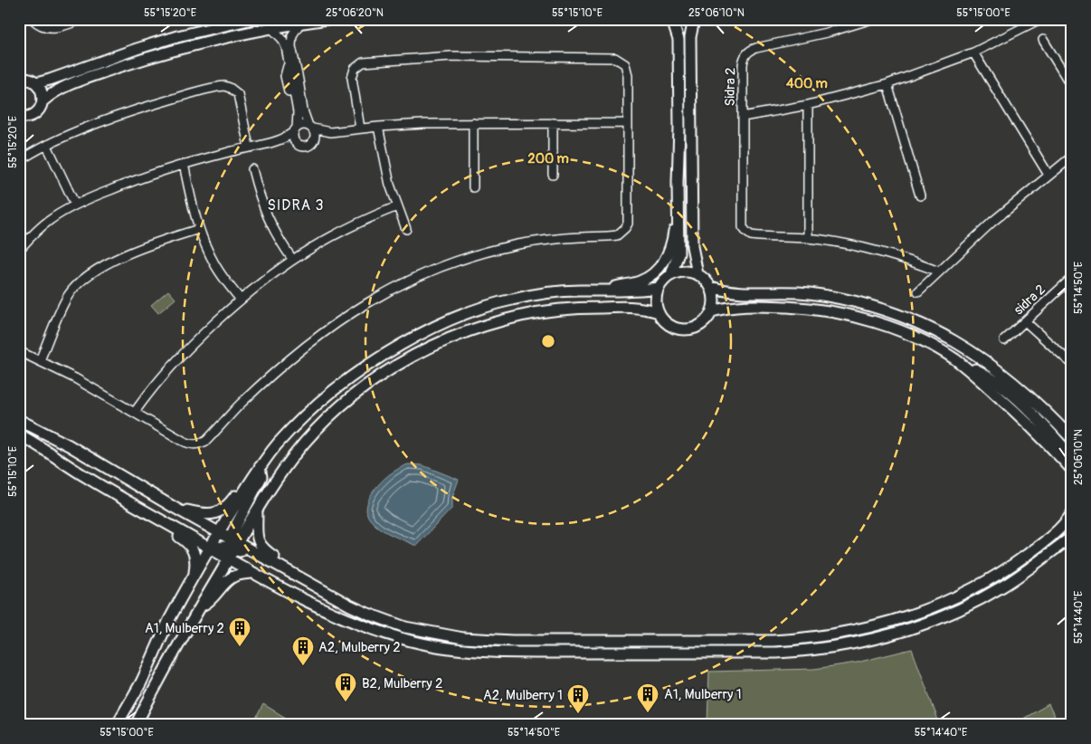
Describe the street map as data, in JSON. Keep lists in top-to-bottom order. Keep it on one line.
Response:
{"streets":{"street":["Sidra 2","sidra 2"]},"crossings":[["Sidra 2","sidra 2"]],"districts":["SIDRA 3"],"places":{"building":["A1, Mulberry 2","A2, Mulberry 2","B2, Mulberry 2","A1, Mulberry 1","A2, Mulberry 1"]},"coordinates":["55°15'20\"E","25°06'20\"N","55°15'10\"E","25°06'10\"N","55°15'00\"E","55°14'50\"E","55°14'40\"E"],"rings":["400 m","200 m"]}
